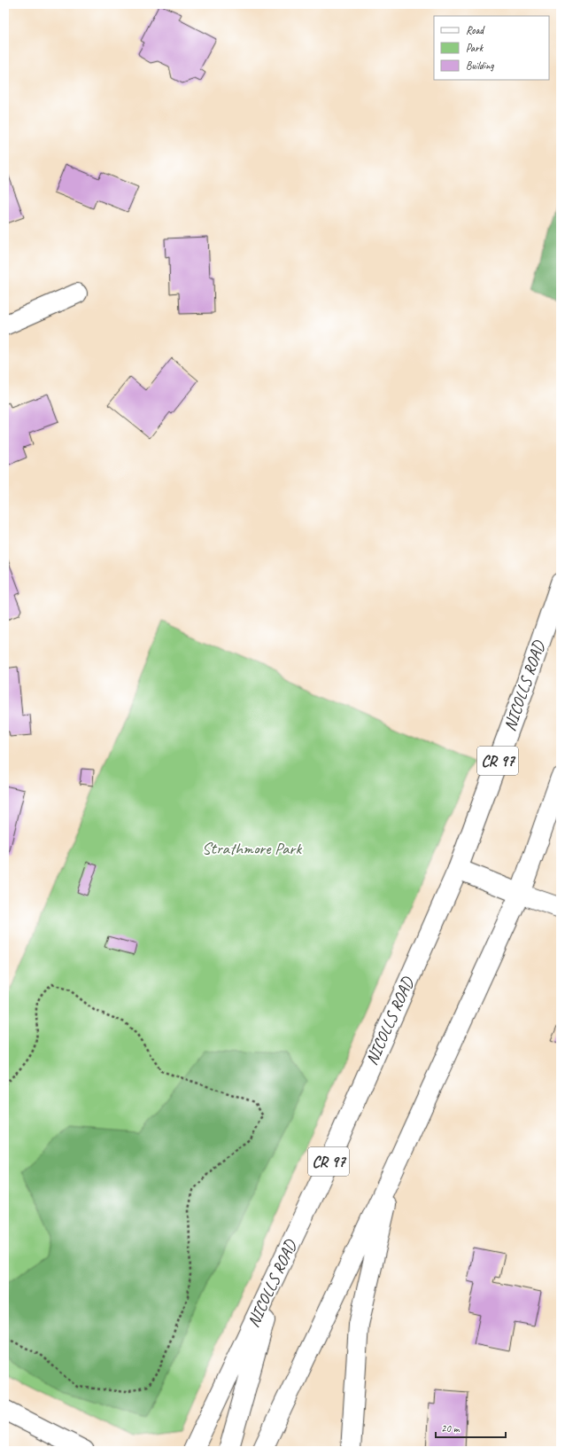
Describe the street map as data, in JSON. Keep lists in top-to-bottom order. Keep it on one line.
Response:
{"streets":{"main road":["NICOLLS ROAD","CR 97"]},"parks":["Strathmore Park"],"legend":["Road","Park","Building"],"scale_bar":"20 m"}
